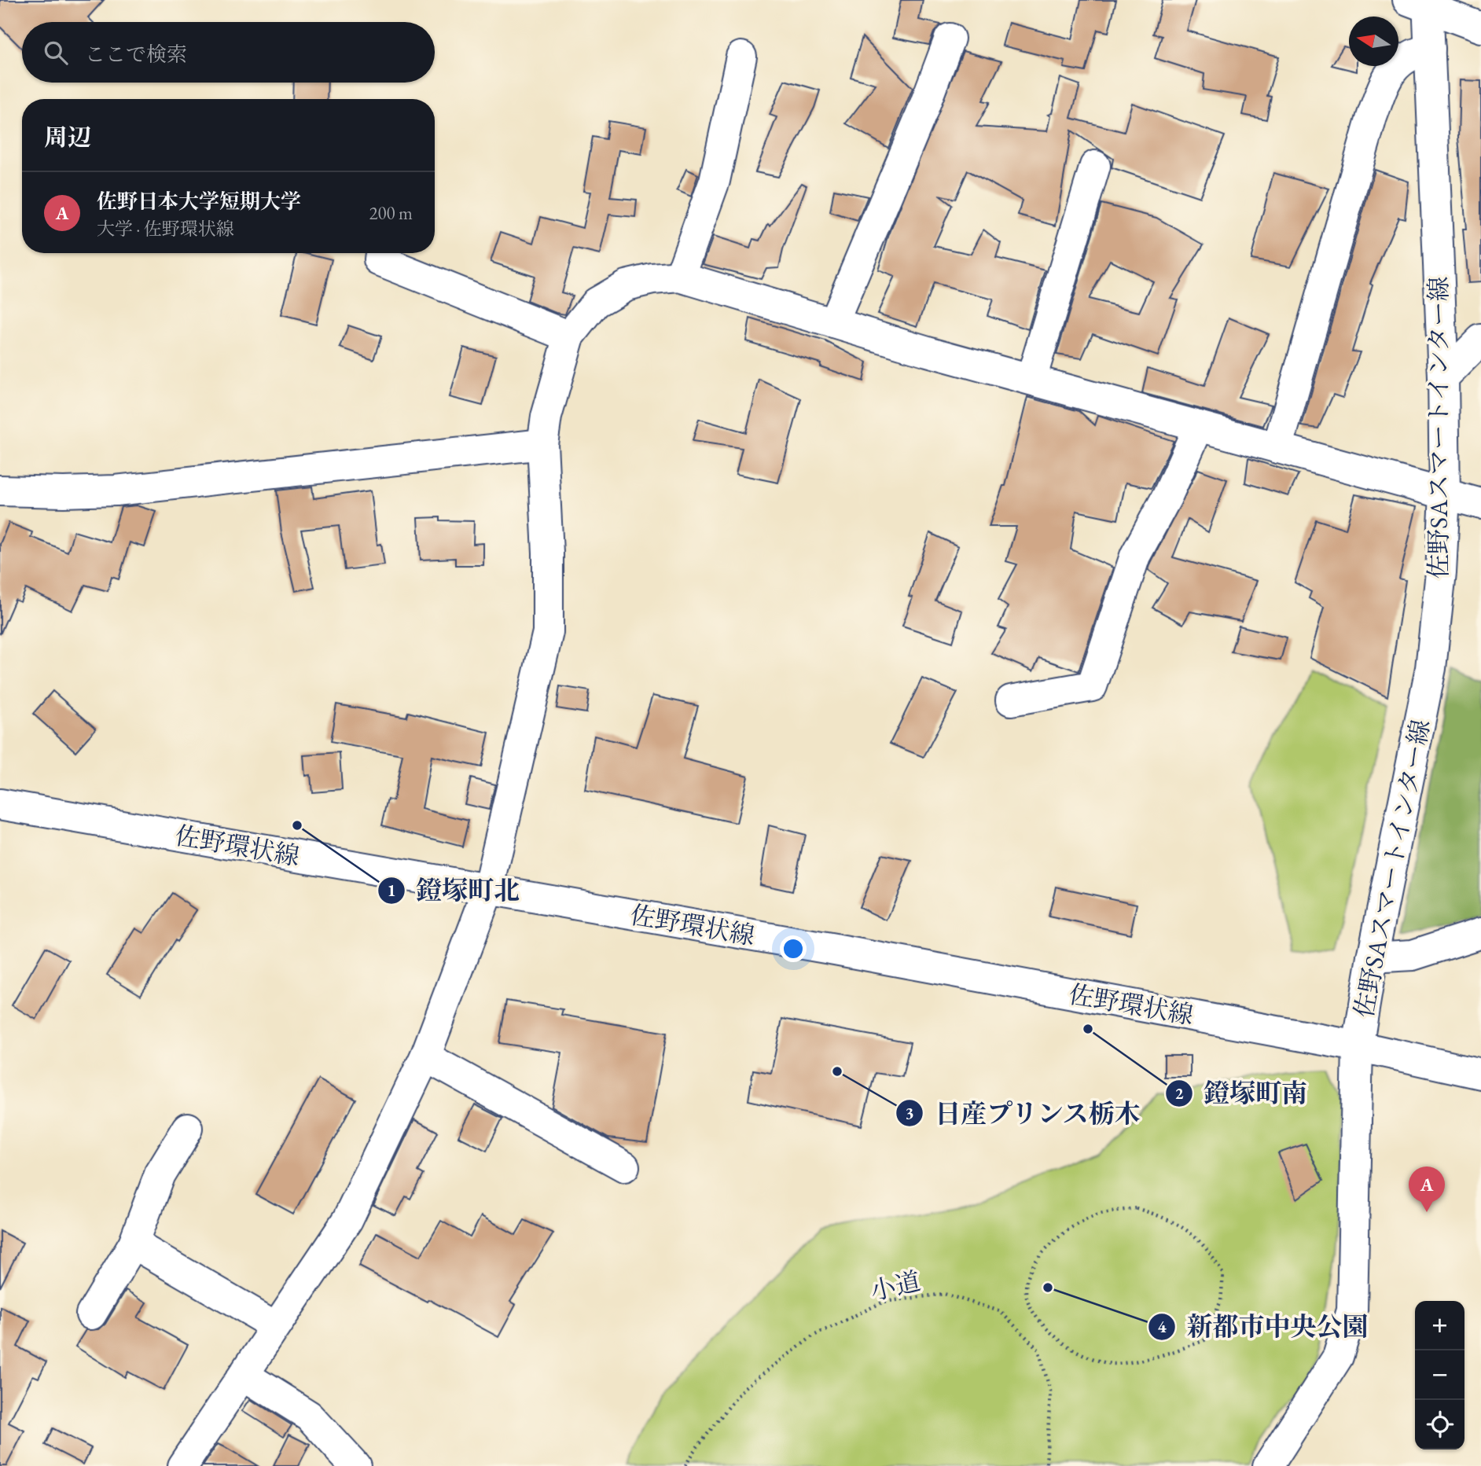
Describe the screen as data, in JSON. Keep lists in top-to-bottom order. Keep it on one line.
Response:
{"streets":{"street":["佐野SAスマートインター線","佐野環状線"],"path":["小道"]},"crossings":[["佐野SAスマートインター線","佐野環状線"]],"places":["鐙塚町北","鐙塚町南","日産プリンス栃木","新都市中央公園"],"north":"left","page":{"search":"ここで検索","heading":"周辺","list":[{"mark":"A","name":"佐野日本大学短期大学","note":"大学 · 佐野環状線","value":"200 m"}],"pins":"A","map_buttons":["+","−"]}}
